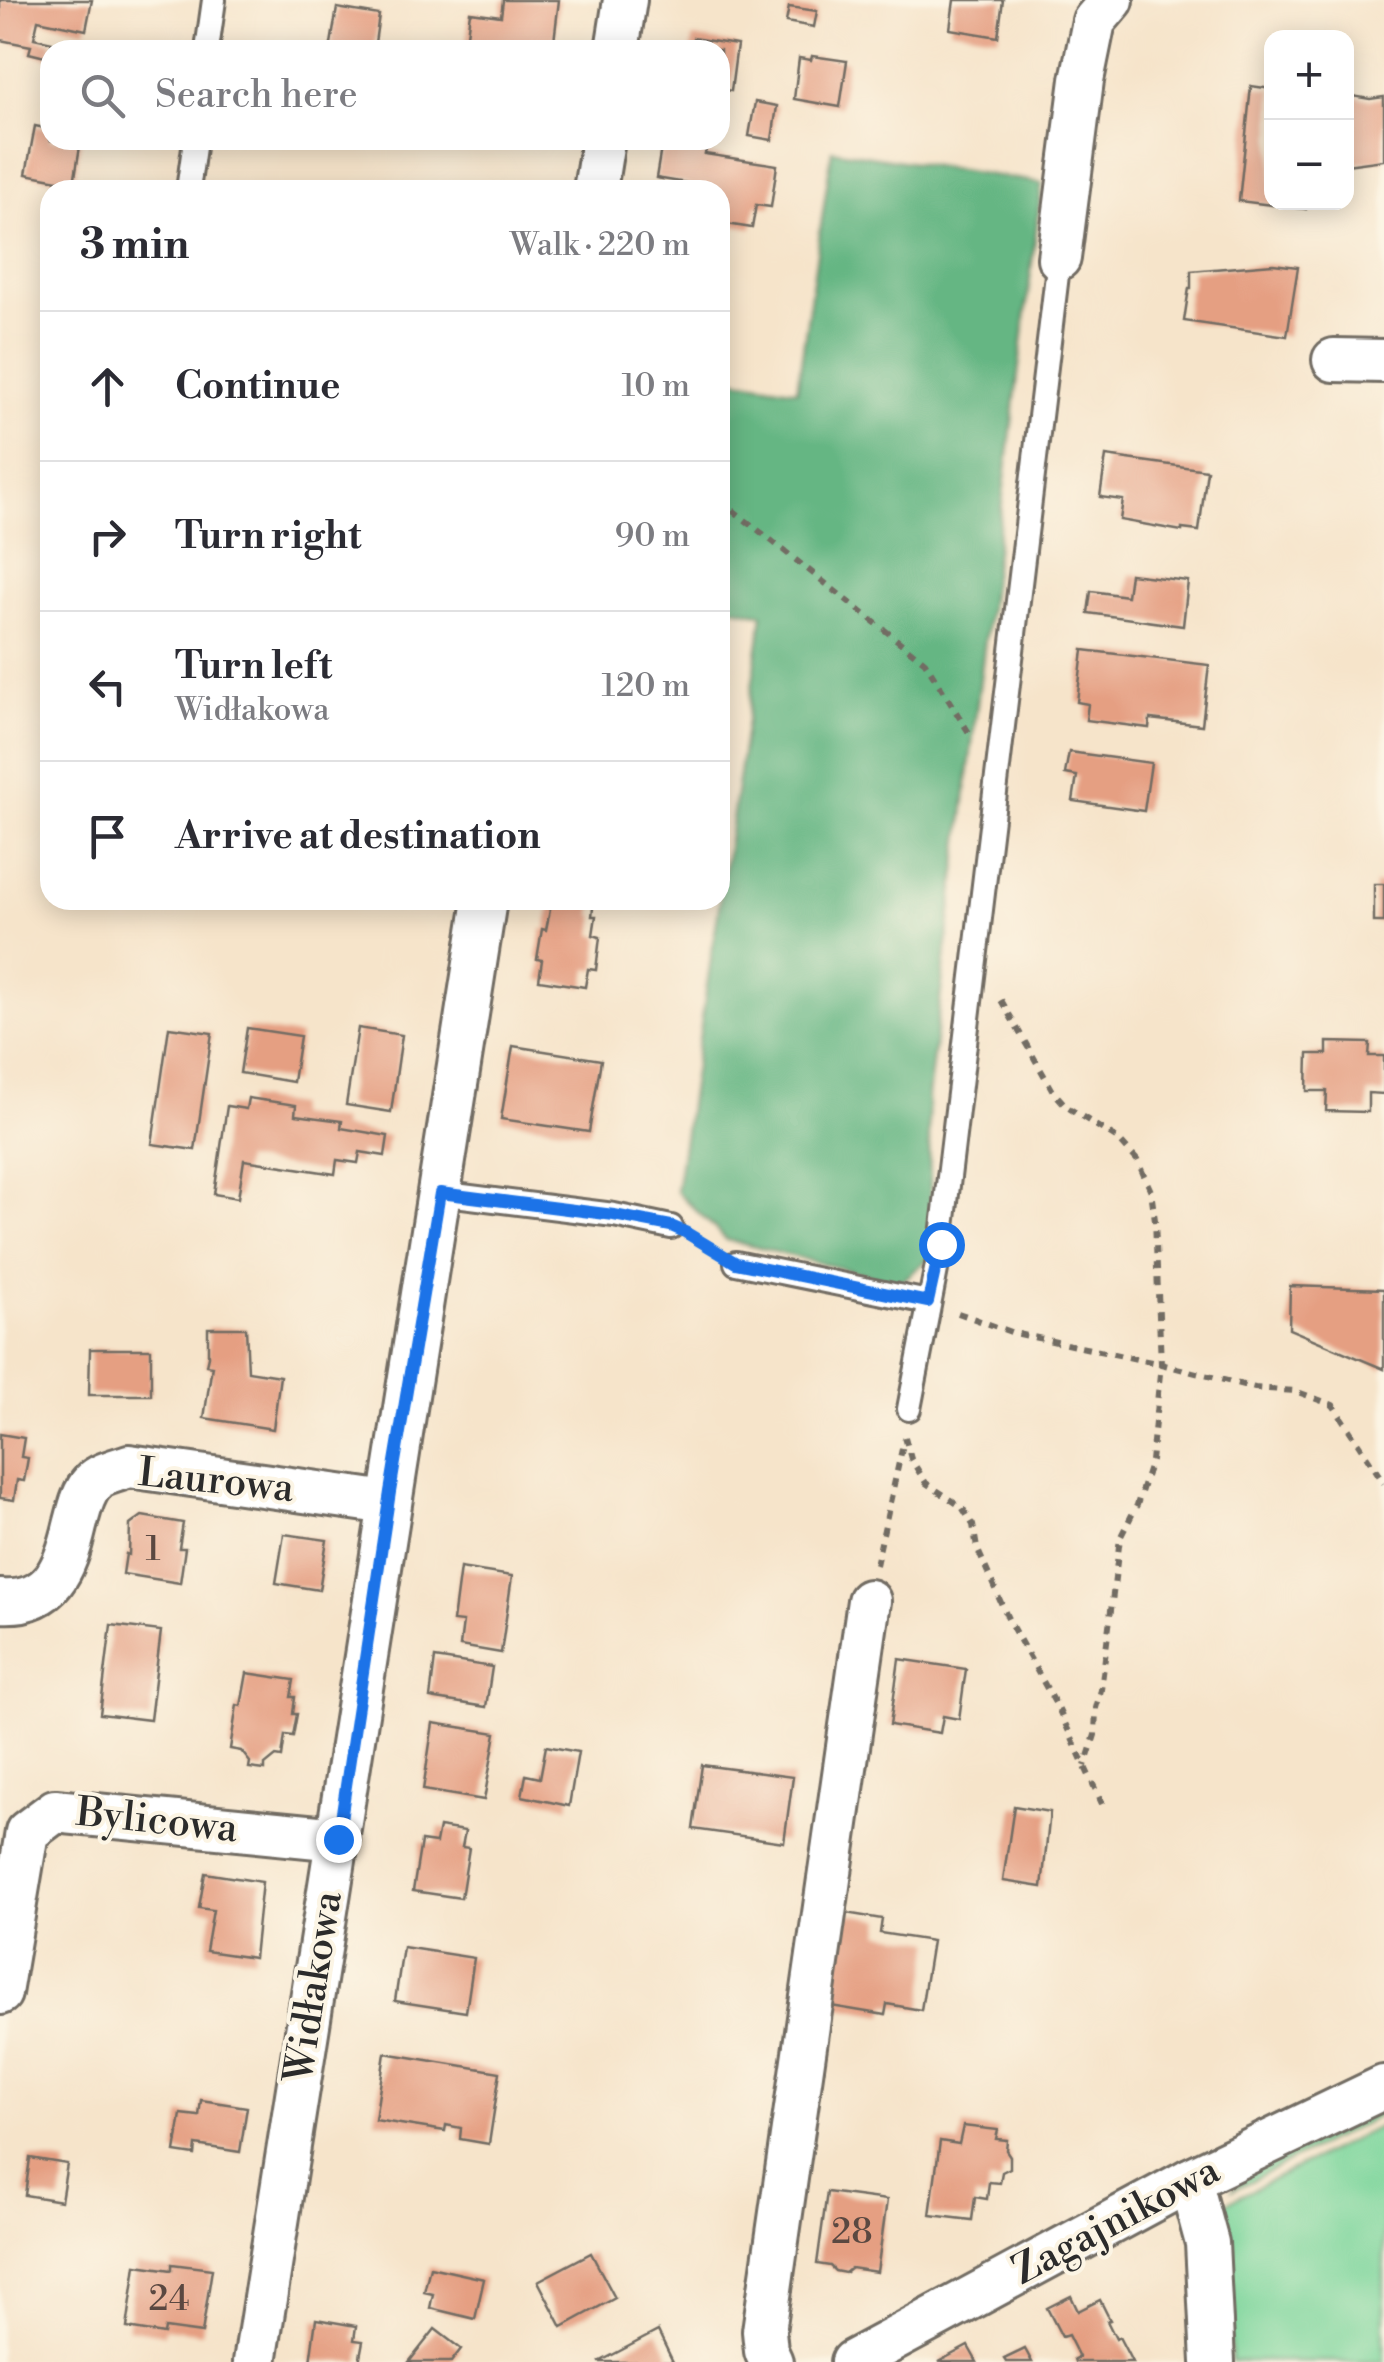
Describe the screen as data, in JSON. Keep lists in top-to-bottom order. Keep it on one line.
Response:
{"streets":{"street":["Laurowa","Bylicowa","Widłakowa","Zagajnikowa"]},"crossings":[["Laurowa","Widłakowa"],["Bylicowa","Widłakowa"]],"house_numbers":["1","28","24"],"page":{"map_buttons":["+","−"],"search":"Search here","heading":["3 min","Walk · 220 m"],"list":[["Continue","10 m"],["Turn right","90 m"],["Turn left","Widłakowa","120 m"],"Arrive at destination"]}}
